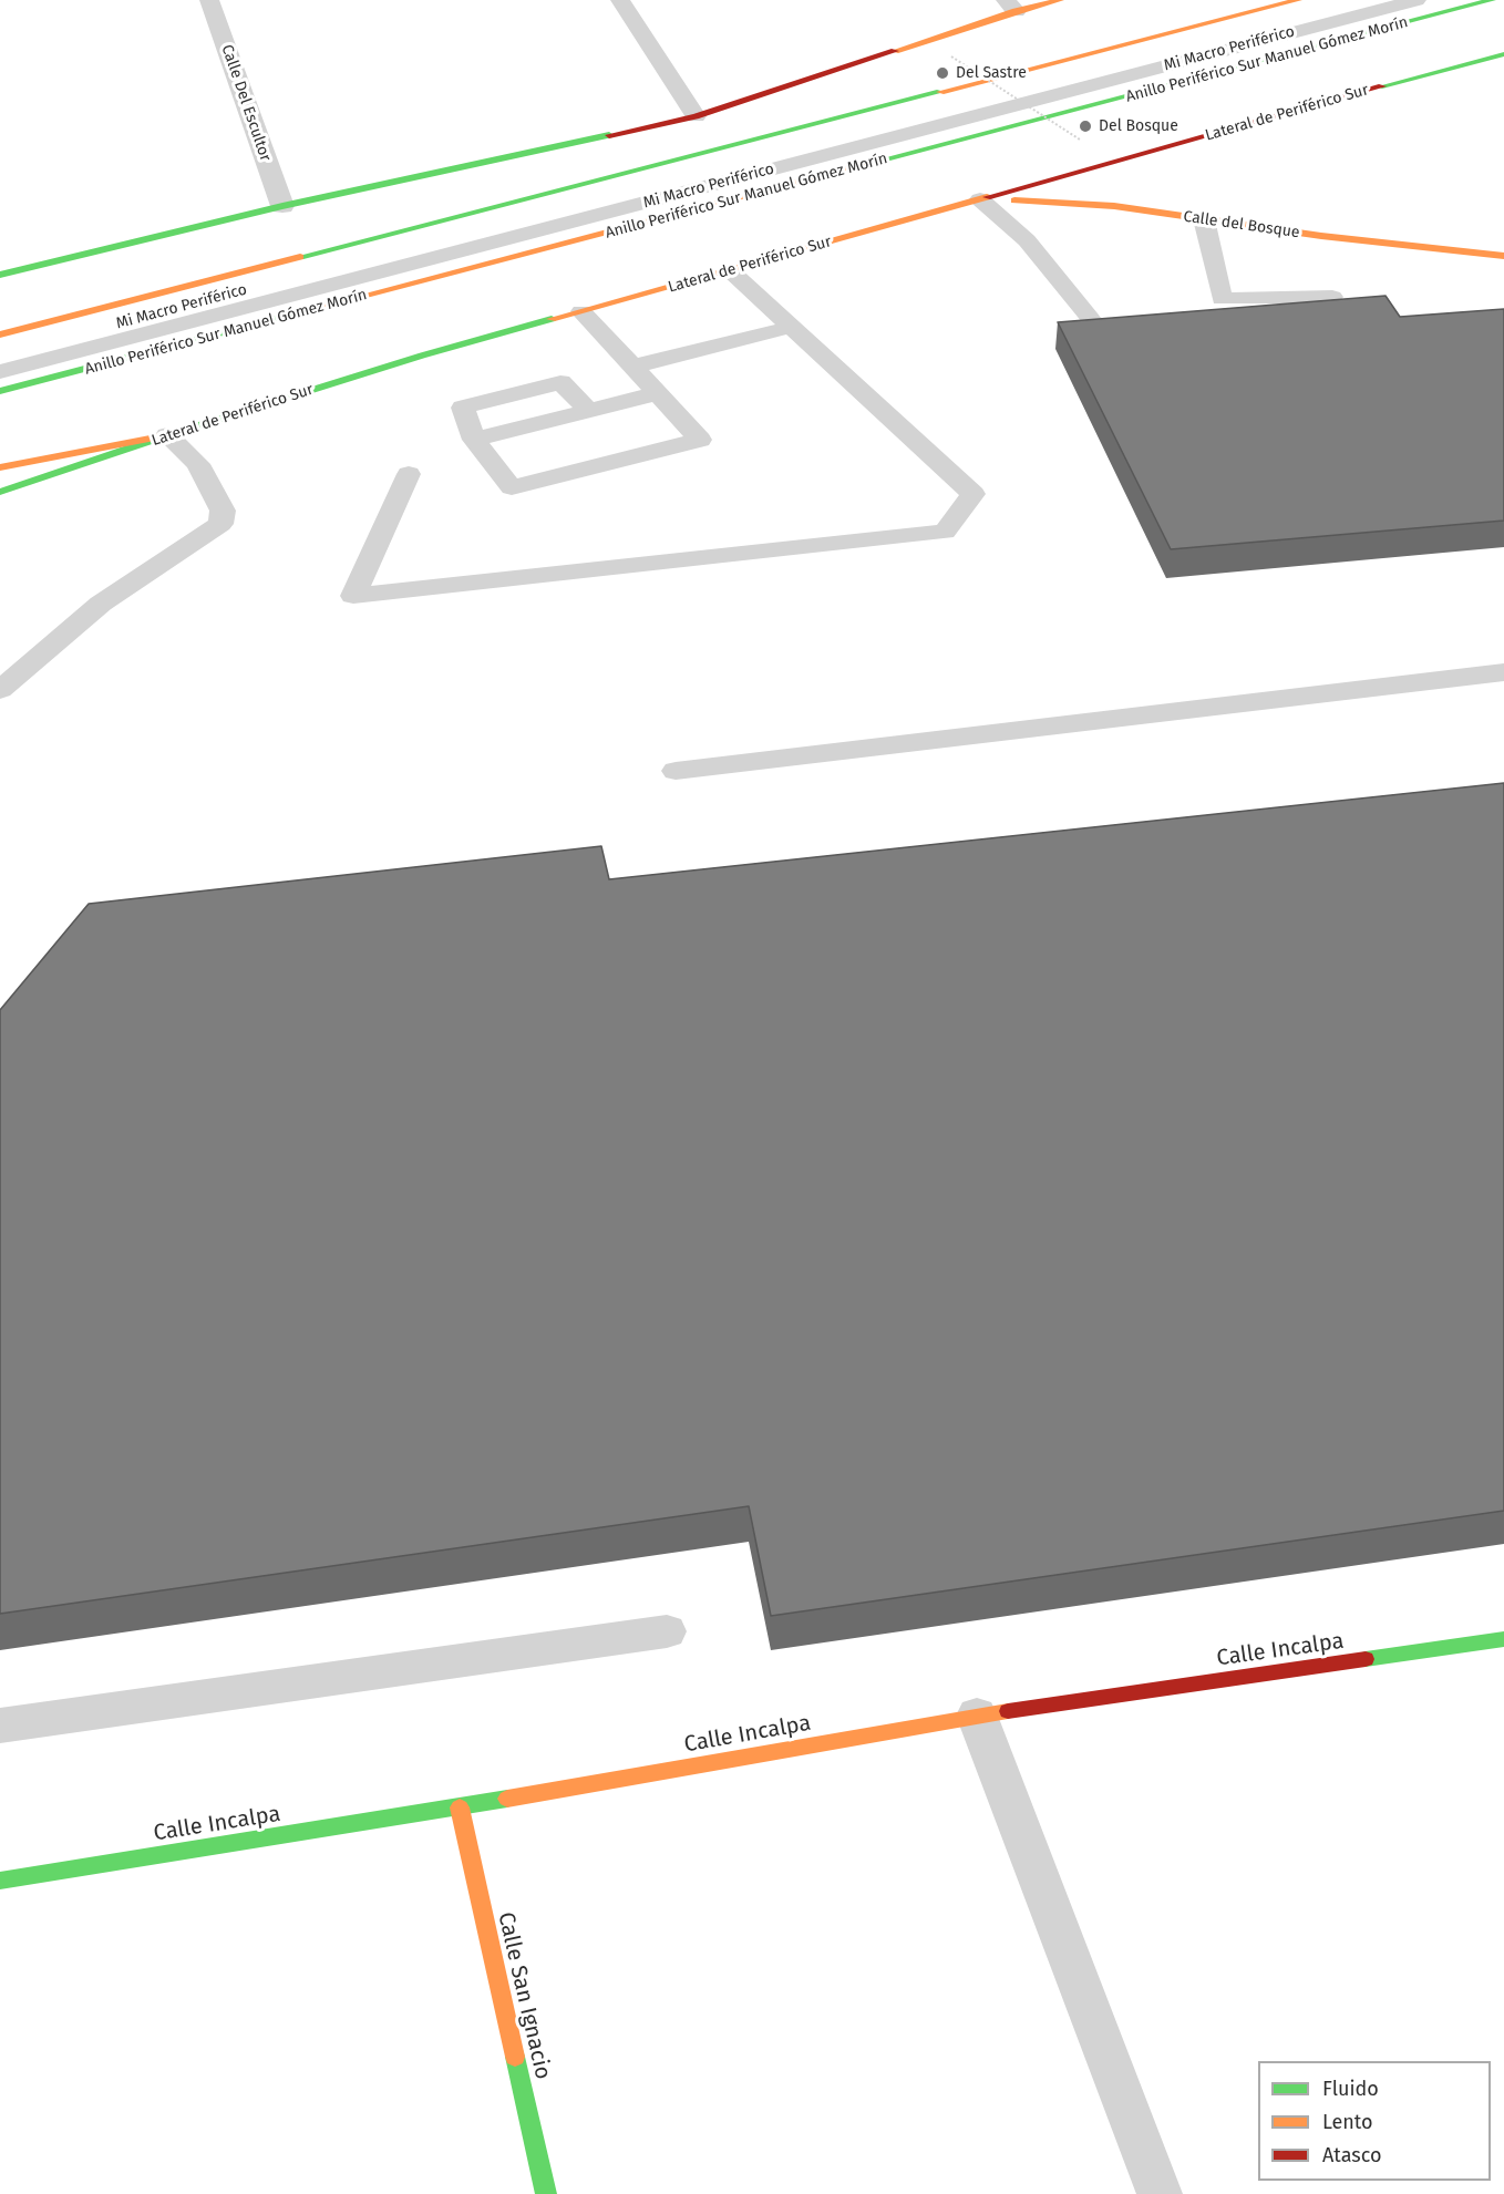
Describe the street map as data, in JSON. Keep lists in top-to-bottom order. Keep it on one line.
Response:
{"streets":{"main road":["Anillo Periférico Sur Manuel Gómez Morín","Lateral de Periférico Sur","Calle del Bosque","Calle Incalpa","Calle San Ignacio"],"street":["Calle Del Escultor"],"lane":["Mi Macro Periférico"]},"crossings":[["Lateral de Periférico Sur","Calle del Bosque"],["Calle Incalpa","Calle San Ignacio"]],"places":["Del Sastre","Del Bosque"],"legend":["Fluido","Lento","Atasco"]}
